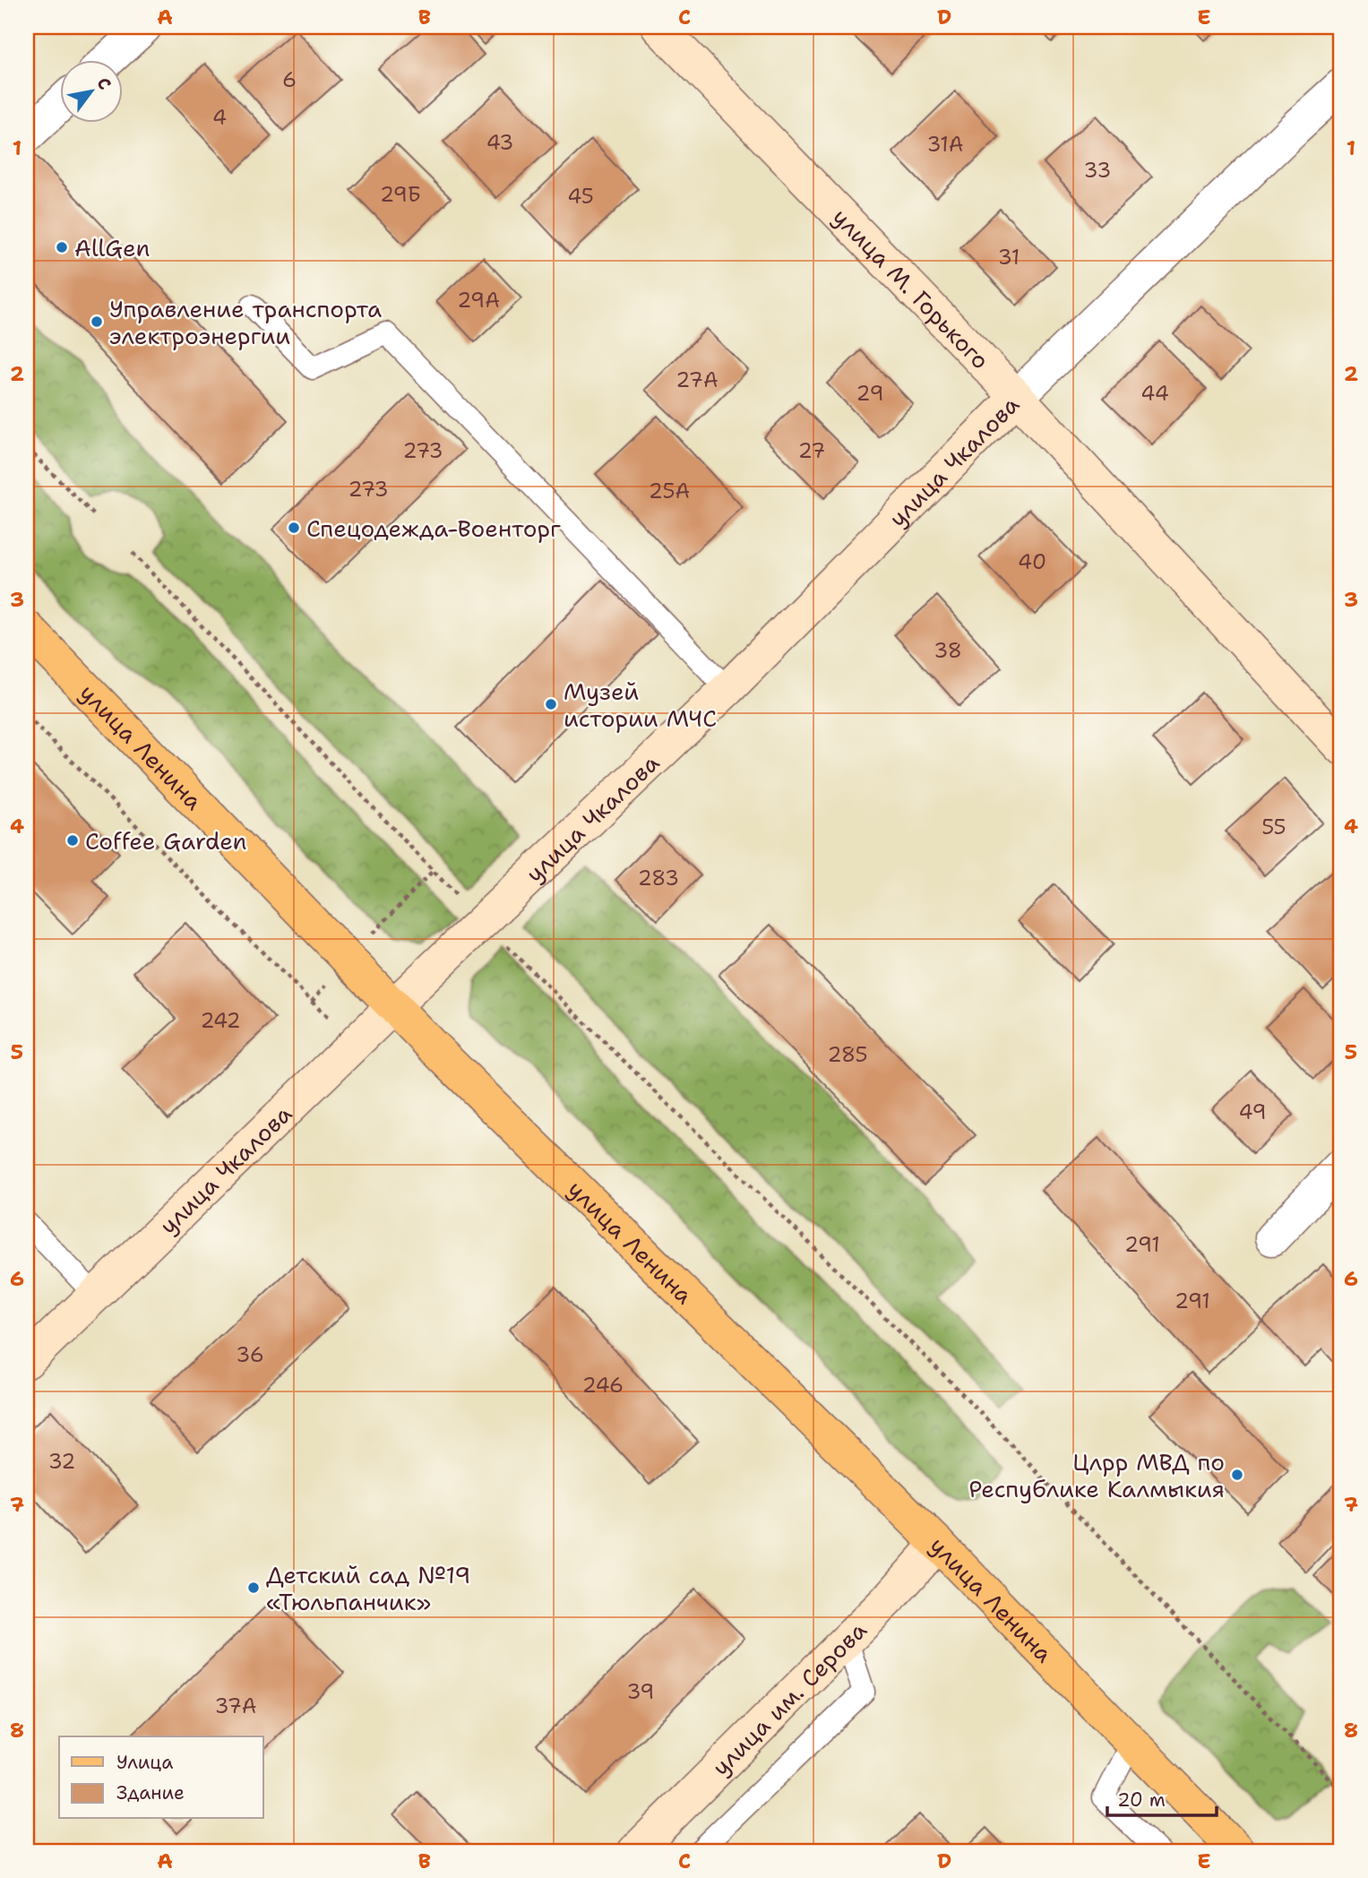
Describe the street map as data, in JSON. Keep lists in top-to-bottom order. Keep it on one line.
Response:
{"streets":{"main road":["улица Ленина"],"street":["улица М. Горького","улица Чкалова","улица им. Серова"]},"crossings":[["улица М. Горького","улица Чкалова"],["улица Чкалова","улица Ленина"],["улица Ленина","улица им. Серова"]],"places":["AllGen","Управление транспорта электроэнергии","Спецодежда-Военторг","Музей истории МЧС","Coffee Garden","Цлрр МВД по Республике Калмыкия","Детский сад №19 «Тюльпанчик»"],"house_numbers":["6","4","43","31А","33","29Б","45","31","29А","27А","29","44","273","27","273","25А","40","38","55","283","242","285","49","291","291","36","246","32","39","37А"],"legend":["Улица","Здание"],"scale_bar":"20 m","north":"top right","grid":{"columns":["A","B","C","D","E"],"rows":["1","2","3","4","5","6","7","8"]}}
